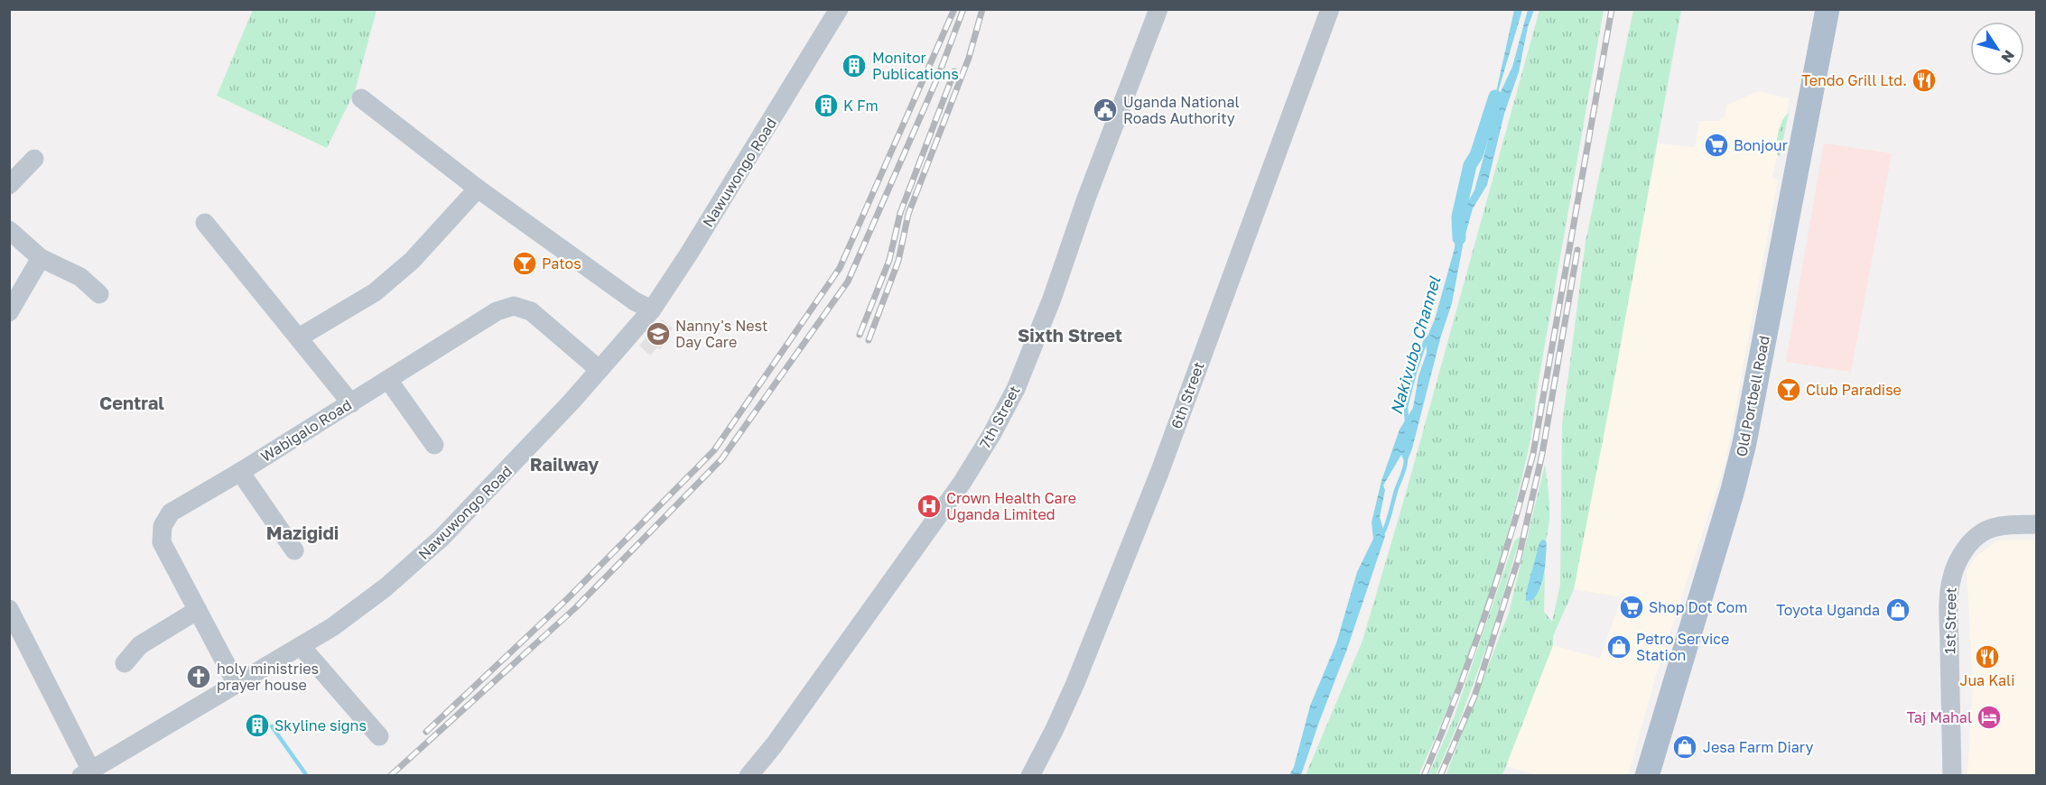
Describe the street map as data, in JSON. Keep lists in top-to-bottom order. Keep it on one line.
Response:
{"streets":{"main road":["Old Portbell Road"],"street":["Nawuwongo Road","6th Street","7th Street","Wabigalo Road","1st Street"]},"crossings":[["Nawuwongo Road","Wabigalo Road"]],"districts":["Sixth Street","Central","Railway","Mazigidi"],"water":["Nakivubo Channel"],"places":{"building":["Monitor Publications","K Fm","Skyline signs"],"restaurant":["Tendo Grill Ltd.","Jua Kali"],"public building":["Uganda National Roads Authority"],"supermarket":["Bonjour","Shop Dot Com"],"bar":["Patos","Club Paradise"],"school or university":["Nanny's Nest Day Care"],"hospital":["Crown Health Care Uganda Limited"],"shop":["Toyota Uganda","Petro Service Station","Jesa Farm Diary"],"church":["holy ministries prayer house"],"hotel":["Taj Mahal"]},"north":"bottom right"}
